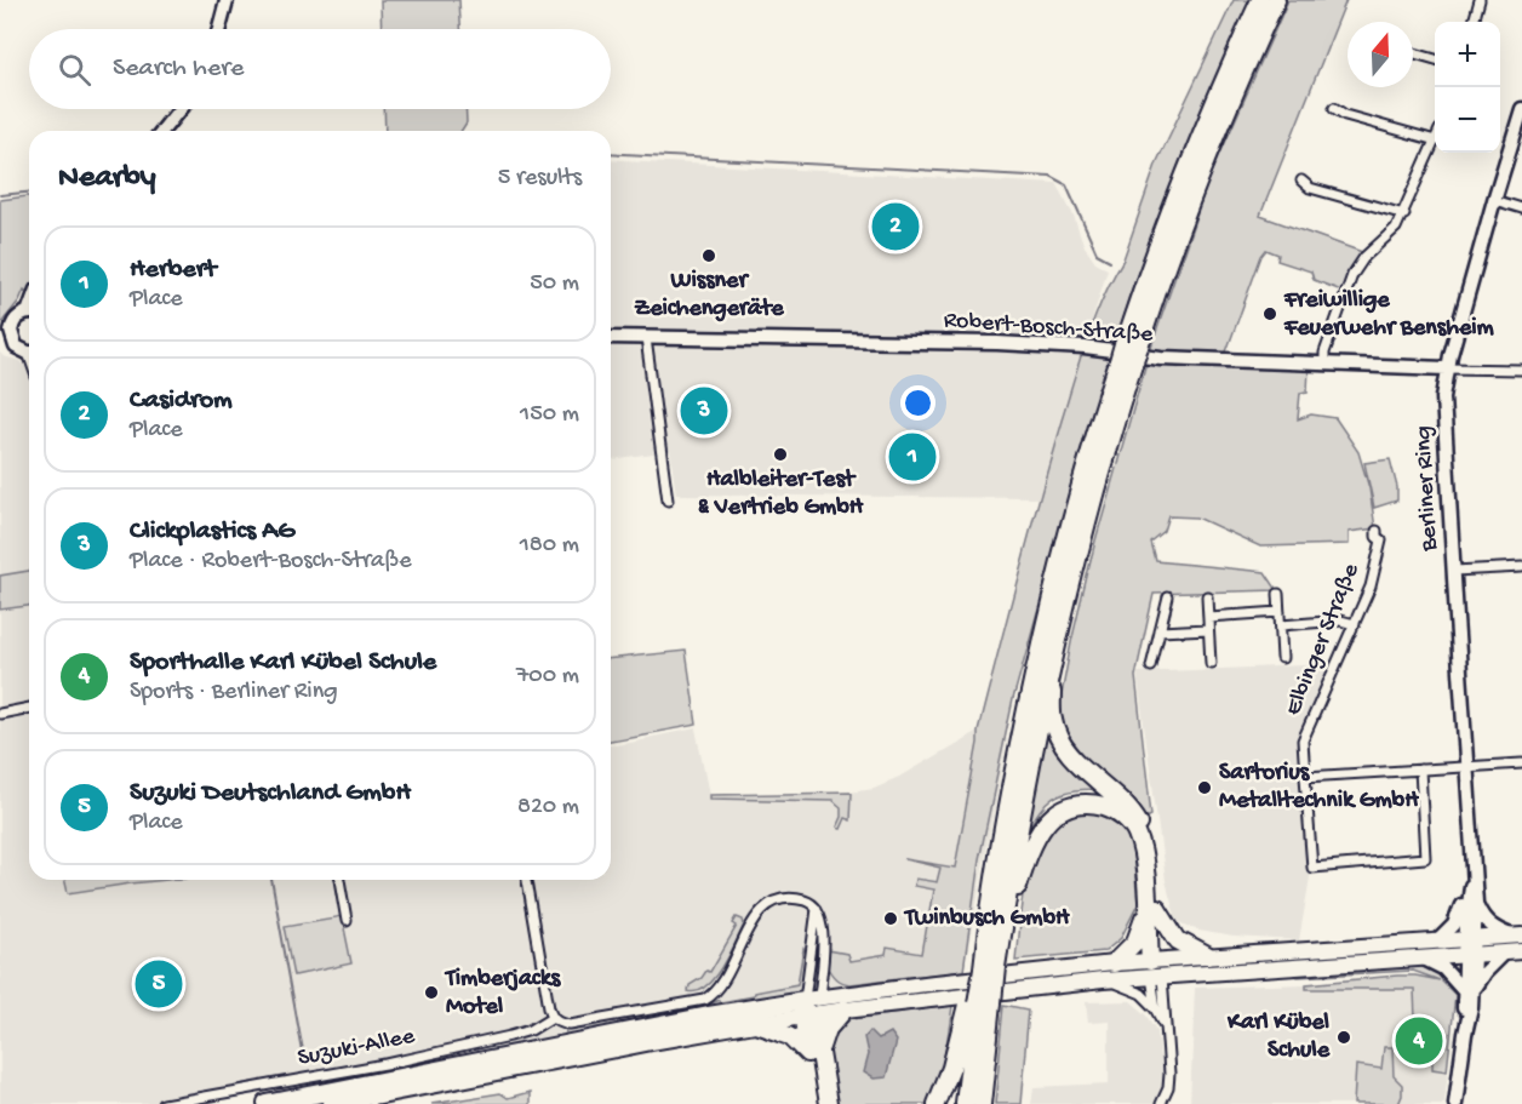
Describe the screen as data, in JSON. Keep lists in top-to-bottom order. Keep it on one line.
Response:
{"streets":{"street":["Robert-Bosch-Straße","Berliner Ring","Elbinger Straße","Suzuki-Allee"]},"crossings":[["Robert-Bosch-Straße","Berliner Ring"]],"places":["Wissner Zeichengeräte","Freiwillige Feuerwehr Bensheim","Halbleiter-Test & Vertrieb GmbH","Sartorius Metalltechnik GmbH","Twinbusch GmbH","Timberjacks Motel","Karl Kübel Schule"],"north":"top","page":{"map_buttons":["+","−"],"search":"Search here","heading":["Nearby","5 results"],"pins":["2","3","1","5","4"],"list":[{"mark":"1","name":"Herbert","note":"Place","value":"50 m"},{"mark":"2","name":"Casidrom","note":"Place","value":"150 m"},{"mark":"3","name":"Clickplastics AG","note":"Place · Robert-Bosch-Straße","value":"180 m"},{"mark":"4","name":"Sporthalle Karl Kübel Schule","note":"Sports · Berliner Ring","value":"700 m"},{"mark":"5","name":"Suzuki Deutschland GmbH","note":"Place","value":"820 m"}]}}
